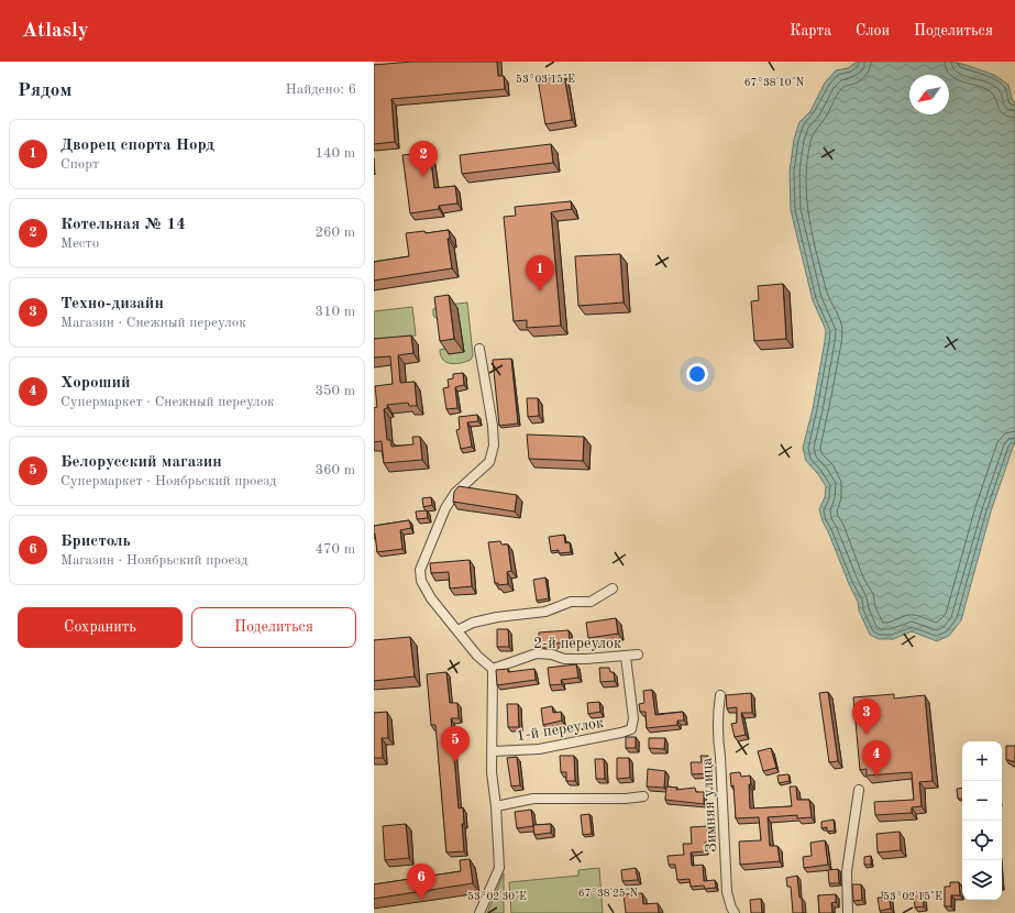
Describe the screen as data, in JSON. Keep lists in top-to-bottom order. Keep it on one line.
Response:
{"streets":{"street":["2-й переулок","1-й переулок","Зимняя улица"]},"crossings":[["2-й переулок","1-й переулок"]],"north":"bottom left","page":{"header":"Atlasly","nav":["Карта","Слои","Поделиться"],"heading":["Рядом","Найдено: 6"],"list":[{"mark":"1","name":"Дворец спорта Норд","note":"Спорт","value":"140 m"},{"mark":"2","name":"Котельная № 14","note":"Место","value":"260 m"},{"mark":"3","name":"Техно-дизайн","note":"Магазин · Снежный переулок","value":"310 m"},{"mark":"4","name":"Хороший","note":"Супермаркет · Снежный переулок","value":"350 m"},{"mark":"5","name":"Белорусский магазин","note":"Супермаркет · Ноябрьский проезд","value":"360 m"},{"mark":"6","name":"Бристоль","note":"Магазин · Ноябрьский проезд","value":"470 m"}],"pins":["2","1","3","5","4","6"],"buttons":["Сохранить","Поделиться"],"map_buttons":["+","−"]},"coordinates":["53°03'15\"E","67°38'10\"N","67°38'25\"N","53°02'30\"E","53°02'15\"E"]}
